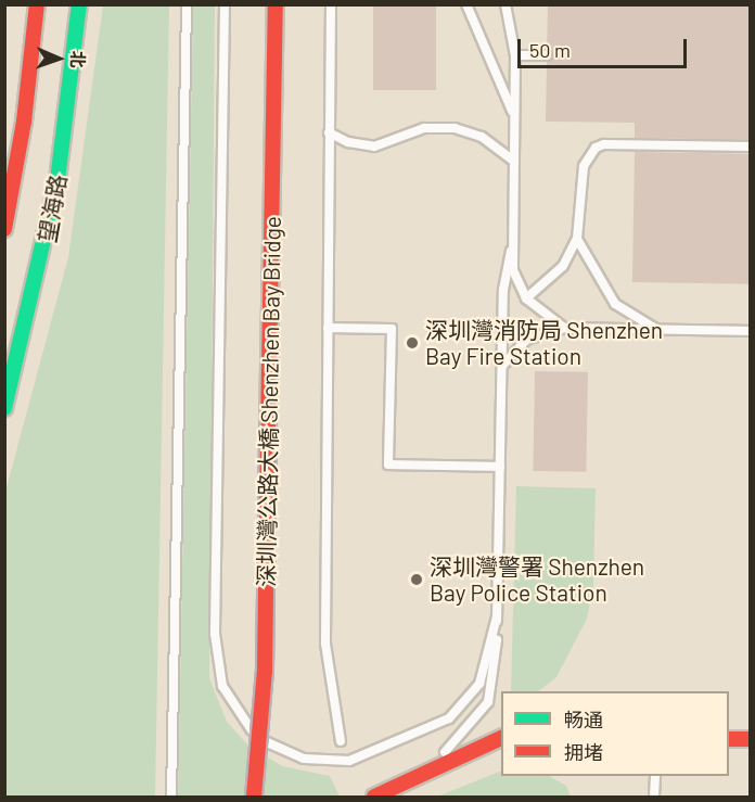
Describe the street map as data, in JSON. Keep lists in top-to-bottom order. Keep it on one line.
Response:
{"streets":{"main road":["望海路","深圳灣公路大橋 Shenzhen Bay Bridge"]},"places":["深圳灣消防局 Shenzhen Bay Fire Station","深圳灣警署 Shenzhen Bay Police Station"],"legend":["畅通","拥堵"],"scale_bar":"50 m","north":"right"}
